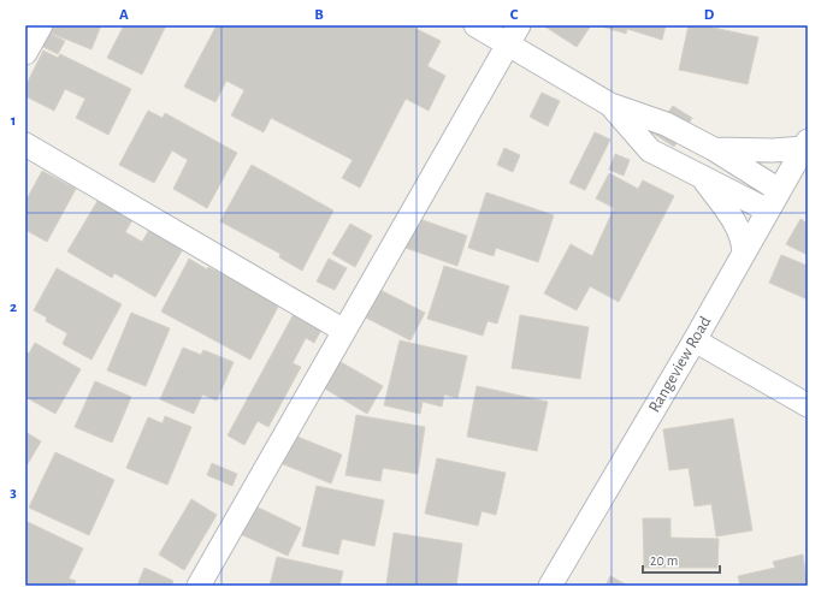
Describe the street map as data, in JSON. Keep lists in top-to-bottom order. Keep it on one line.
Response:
{"streets":{"street":["Rangeview Road"]},"scale_bar":"20 m","grid":{"columns":["A","B","C","D"],"rows":["1","2","3"]}}
